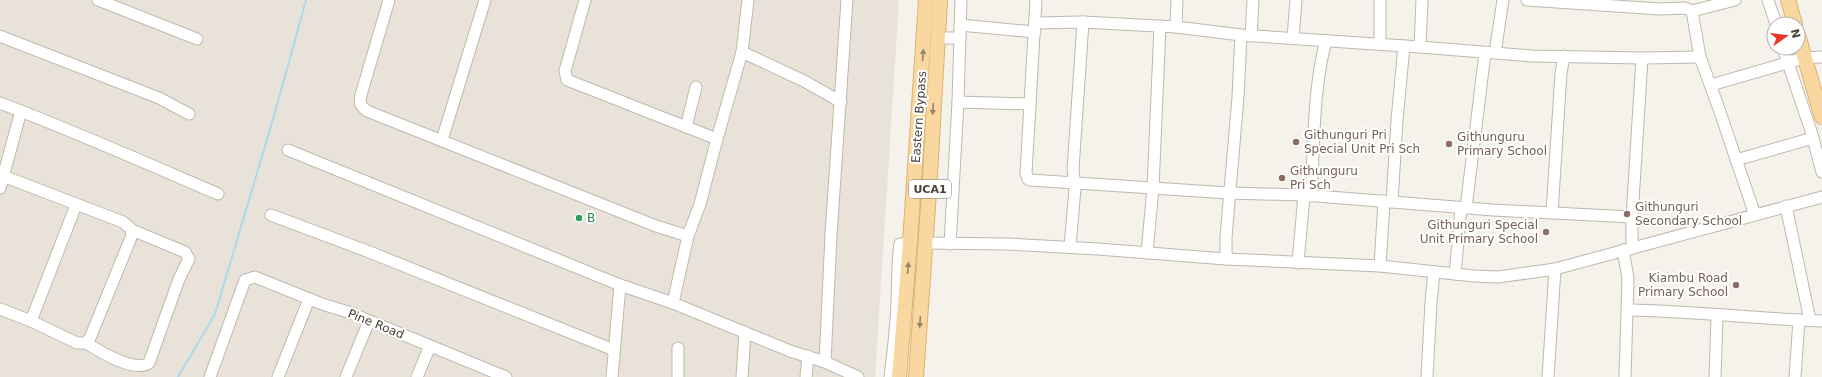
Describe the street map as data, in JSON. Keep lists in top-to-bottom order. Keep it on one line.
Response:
{"streets":{"main road":["Eastern Bypass","UCA1"],"street":["Pine Road"]},"places":["Githunguri Pri Special Unit Pri Sch","Githunguru Primary School","Githunguru Pri Sch","Githunguri Secondary School","B","Githunguri Special Unit Primary School","Kiambu Road Primary School"],"north":"right"}
